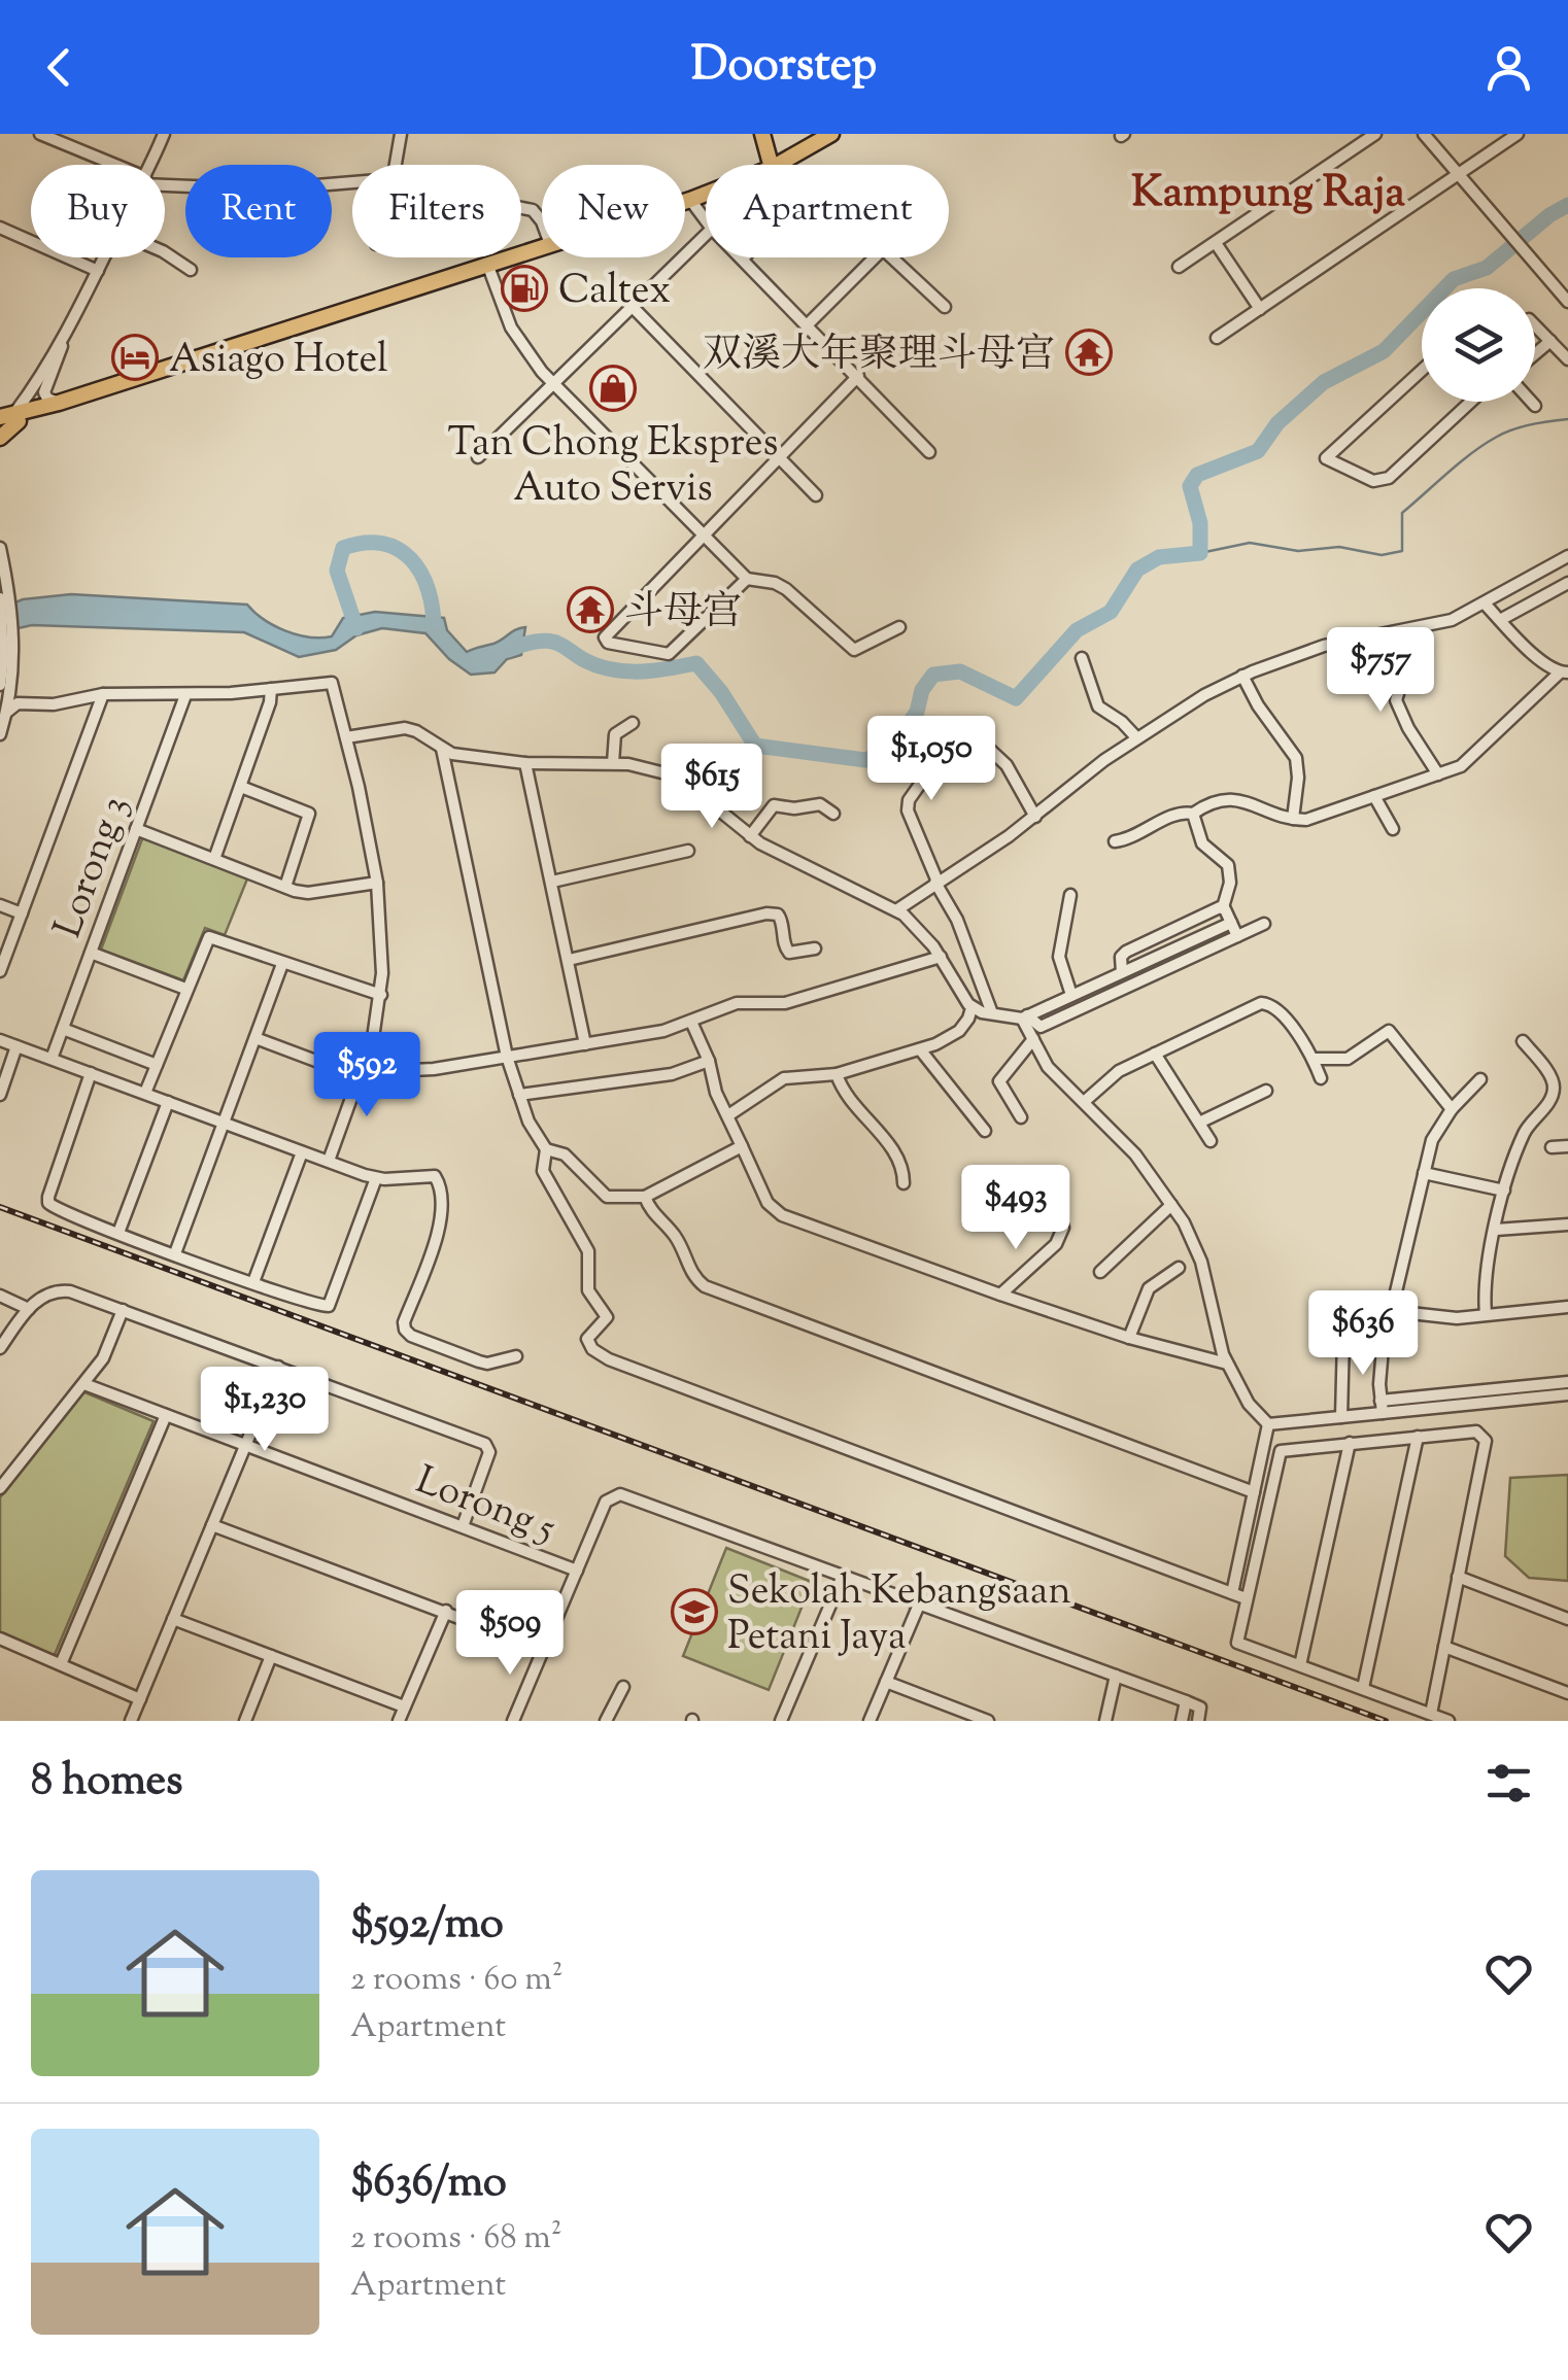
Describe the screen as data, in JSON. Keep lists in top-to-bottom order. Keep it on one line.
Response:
{"streets":{"street":["Lorong 3","Lorong 5"]},"districts":["Kampung Raja"],"places":{"fuel station":["Caltex"],"temple":["双溪大年聚理斗母宫","斗母宫"],"hotel":["Asiago Hotel"],"shop":["Tan Chong Ekspres Auto Servis"],"school or university":["Sekolah Kebangsaan Petani Jaya"]},"page":{"header":"Doorstep","chip":["Buy","Rent","Filters","New","Apartment"],"price":["$757","$1,050","$615","$592","$493","$636","$1,230","$509"],"heading":"8 homes","list":[{"name":"$592/mo","note":"2 rooms · 60 m² · Apartment"},{"name":"$636/mo","note":"2 rooms · 68 m² · Apartment"}]}}
